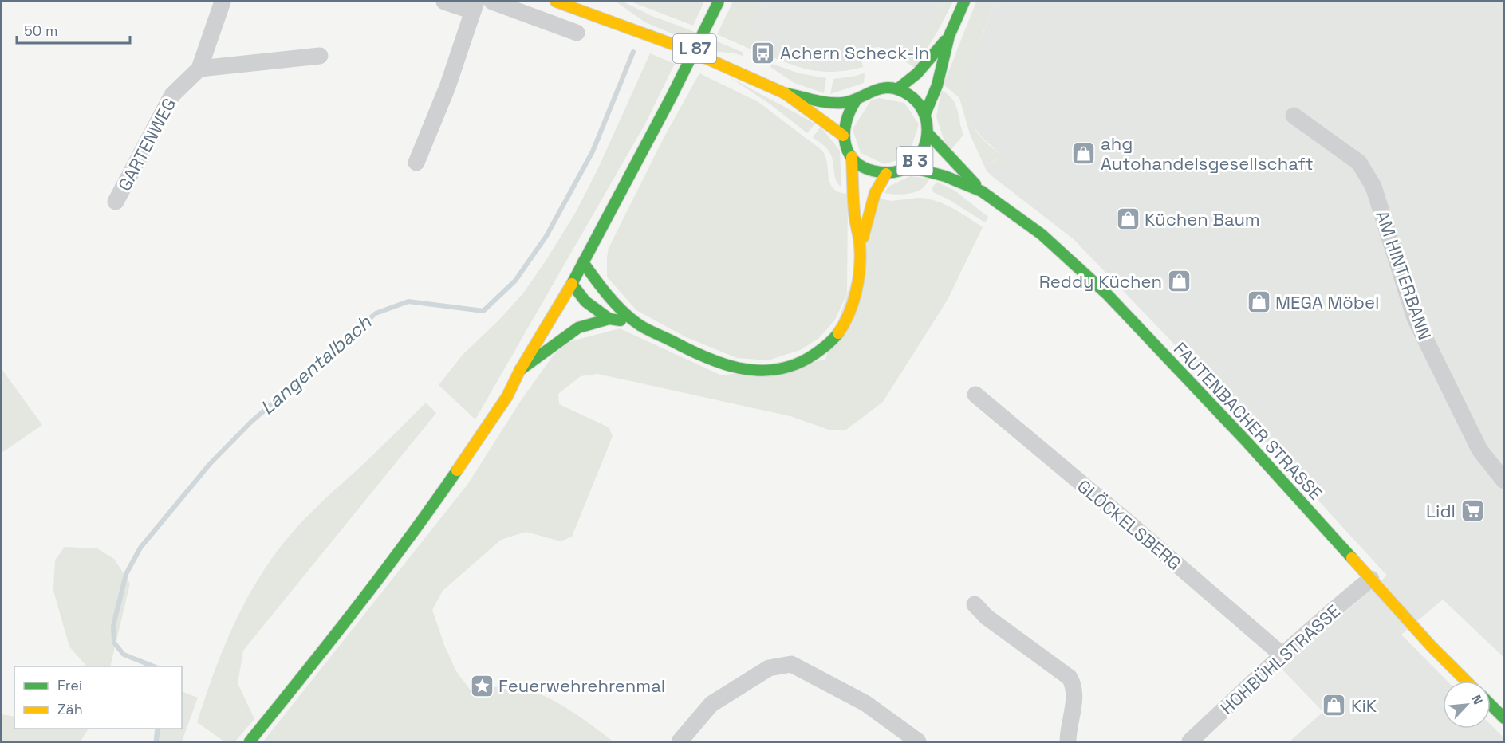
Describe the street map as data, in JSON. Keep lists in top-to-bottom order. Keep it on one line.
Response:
{"streets":{"main road":["L 87","B 3","FAUTENBACHER STRASSE"],"street":["GARTENWEG","AM HINTERBANN","GLÖCKELSBERG","HOHBÜHLSTRASSE"]},"crossings":[["B 3","FAUTENBACHER STRASSE"],["FAUTENBACHER STRASSE","HOHBÜHLSTRASSE"],["GLÖCKELSBERG","HOHBÜHLSTRASSE"]],"water":["Langentalbach"],"places":{"bus stop":["Achern Scheck-In"],"shop":["ahg Autohandelsgesellschaft","Küchen Baum","Reddy Küchen","MEGA Möbel","KiK"],"supermarket":["Lidl"],"place":["Feuerwehrehrenmal"]},"legend":["Frei","Zäh"],"scale_bar":"50 m","north":"top right"}
